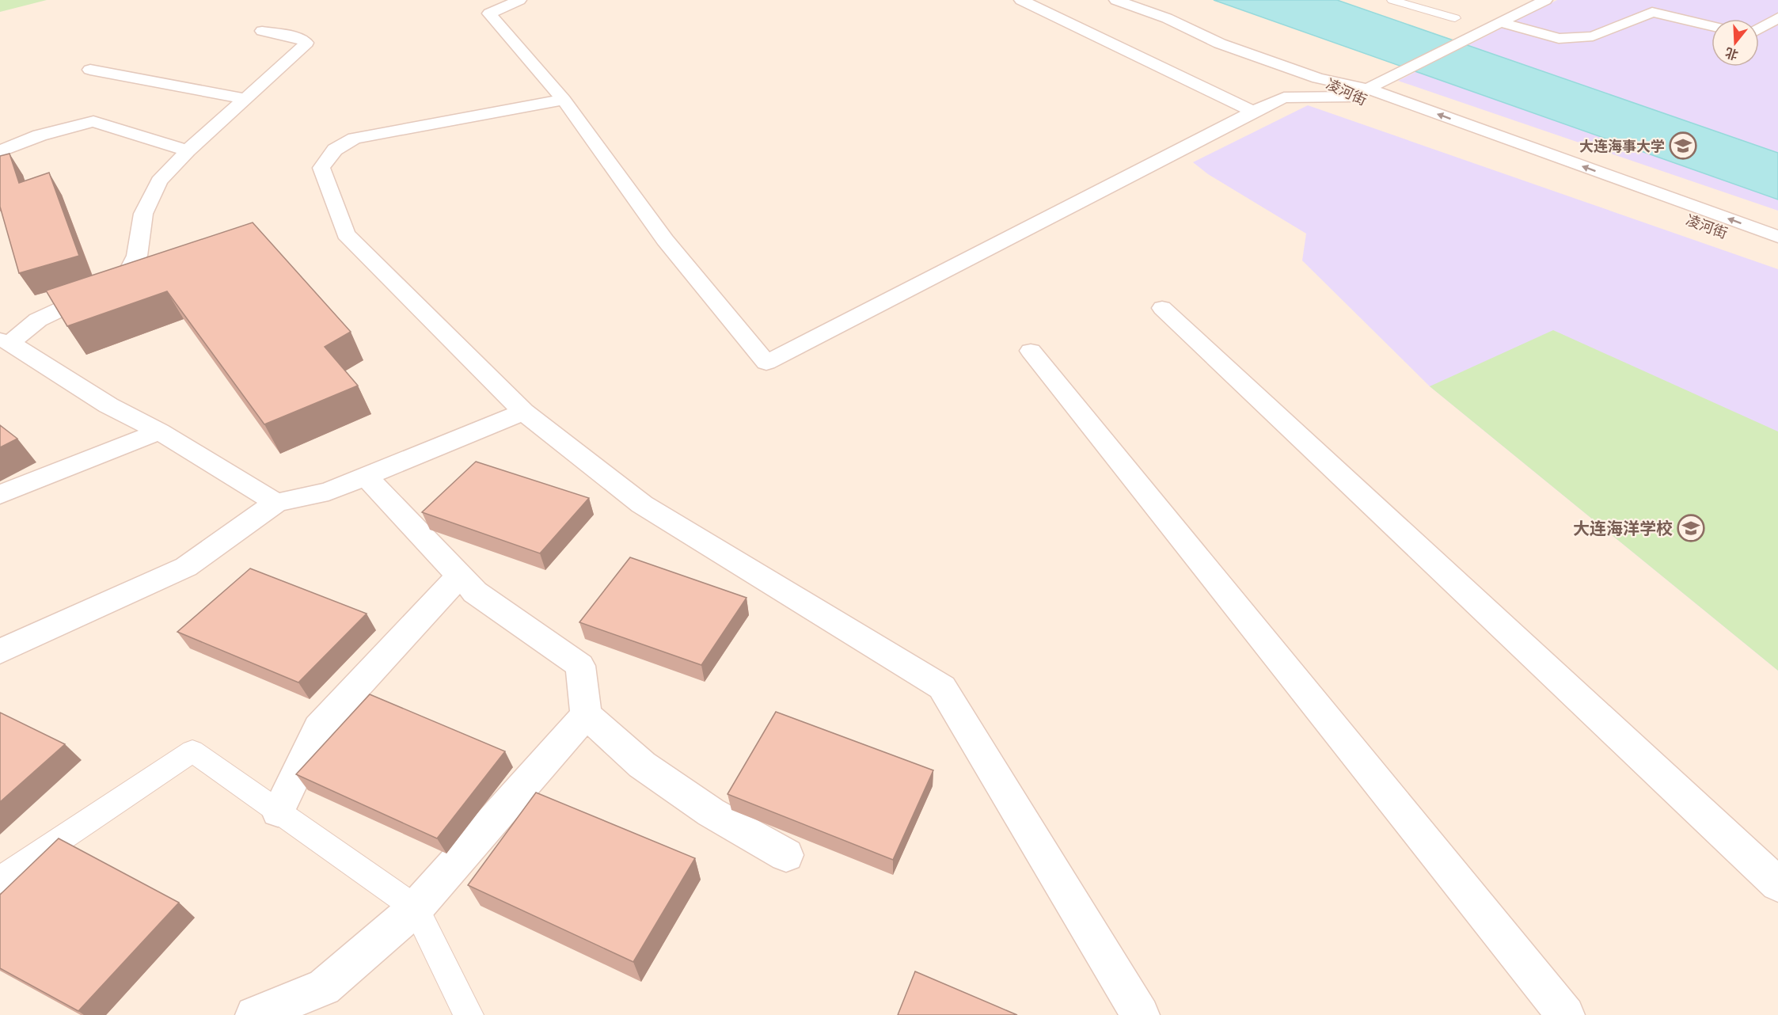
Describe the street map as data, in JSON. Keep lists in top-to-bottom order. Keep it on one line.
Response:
{"streets":{"street":["凌河街"]},"places":{"school or university":["大连海事大学","大连海洋学校"]},"north":"bottom"}
